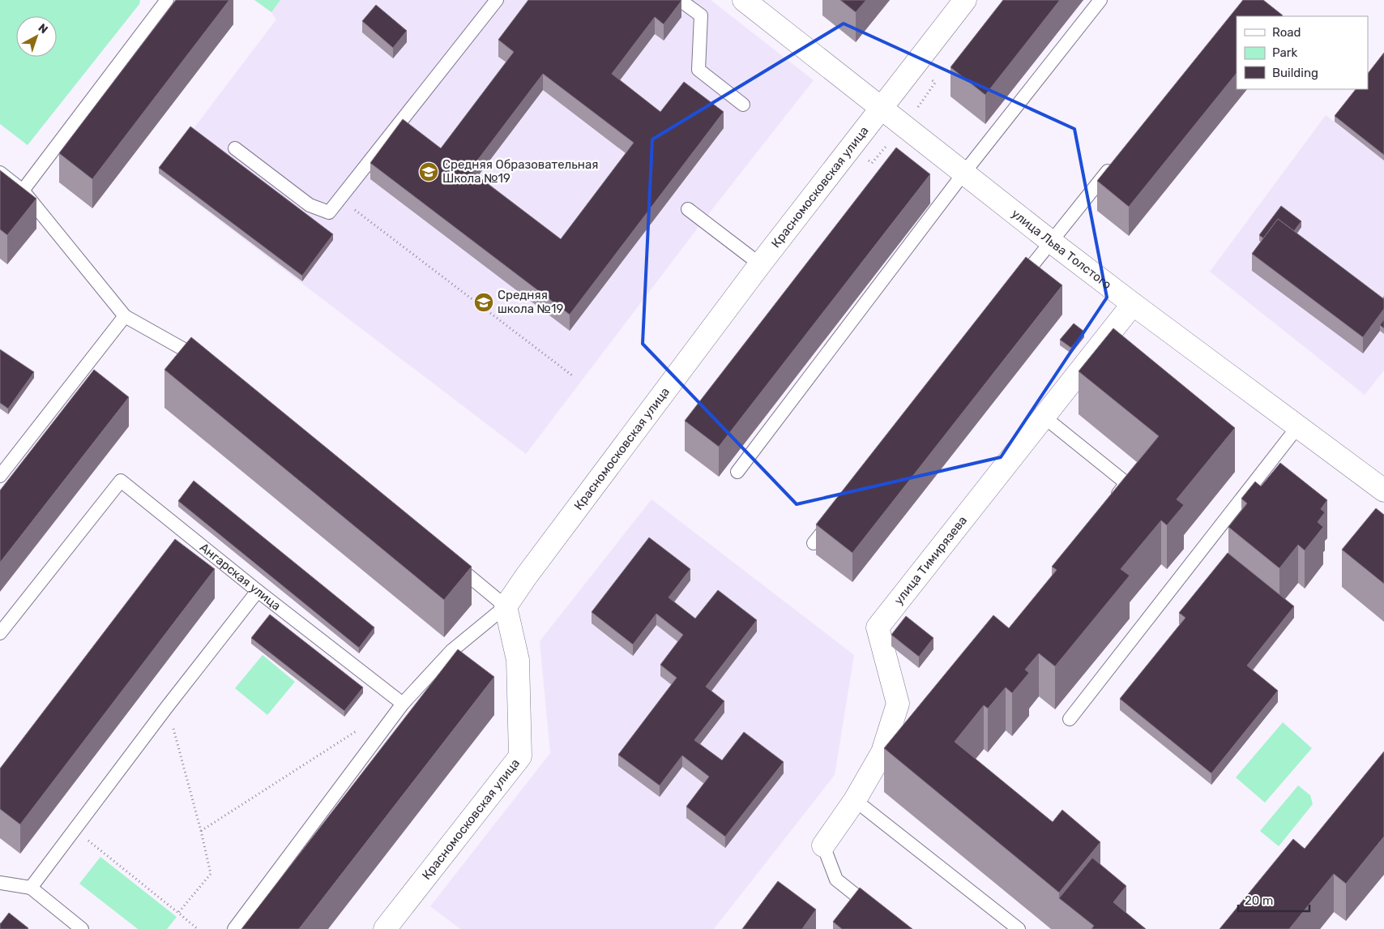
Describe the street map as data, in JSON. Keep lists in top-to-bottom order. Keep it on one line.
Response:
{"streets":{"street":["Красномосковская улица","улица Льва Толстого","улица Тимирязева"],"lane":["Ангарская улица"]},"crossings":[["Красномосковская улица","улица Льва Толстого"],["улица Льва Толстого","улица Тимирязева"]],"places":{"school or university":["Средняя Образовательная Школа №19","Средняя школа №19"]},"legend":["Road","Park","Building"],"scale_bar":"20 m","north":"top right"}
